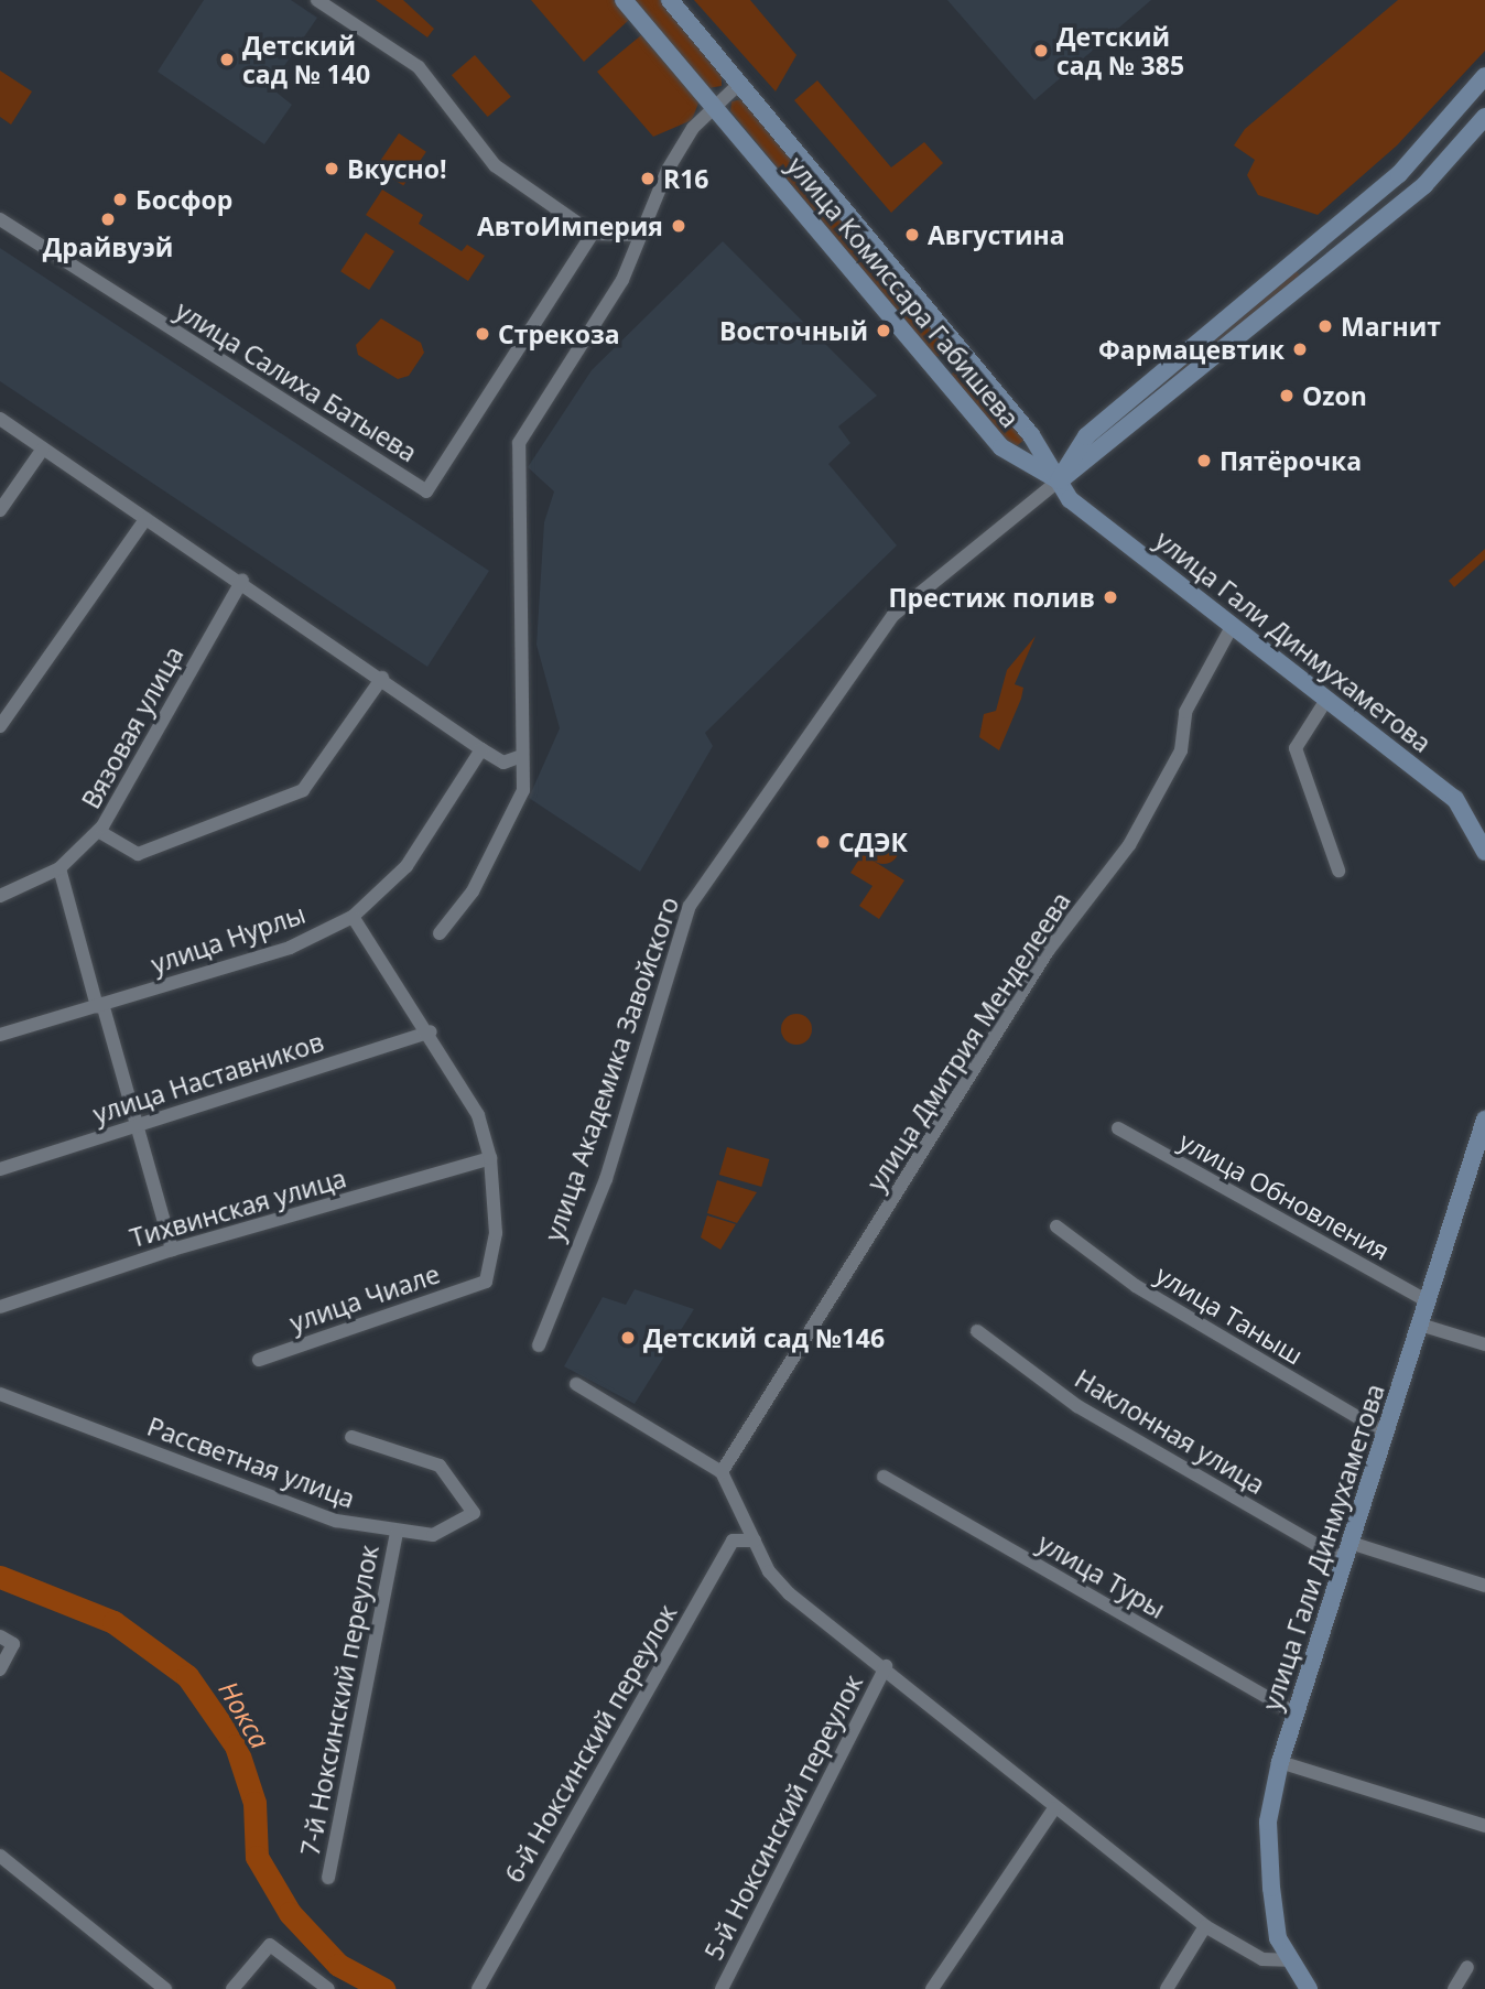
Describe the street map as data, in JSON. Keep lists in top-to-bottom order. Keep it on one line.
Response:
{"streets":{"street":["улица Комиссара Габишева","улица Салиха Батыева","улица Гали Динмухаметова","Вязовая улица","улица Нурлы","улица Дмитрия Менделеева","улица Академика Завойского","улица Наставников","улица Обновления","Тихвинская улица","улица Чиале","улица Таныш","Наклонная улица","Рассветная улица","улица Туры","7-й Ноксинский переулок","6-й Ноксинский переулок","5-й Ноксинский переулок"]},"crossings":[["улица Комиссара Габишева","улица Гали Динмухаметова"],["улица Комиссара Габишева","улица Академика Завойского"],["улица Гали Динмухаметова","улица Дмитрия Менделеева"],["улица Гали Динмухаметова","улица Академика Завойского"],["улица Гали Динмухаметова","улица Обновления"],["улица Гали Динмухаметова","улица Таныш"],["улица Гали Динмухаметова","Наклонная улица"],["улица Гали Динмухаметова","улица Туры"],["Тихвинская улица","улица Чиале"],["Рассветная улица","7-й Ноксинский переулок"]],"water":["Нокса"],"places":["Детский сад № 385","Детский сад № 140","Вкусно!","R16","Босфор","Драйвуэй","АвтоИмперия","Августина","Магнит","Восточный","Стрекоза","Фармацевтик","Ozon","Пятёрочка","Престиж полив","СДЭК","Детский сад №146"]}
